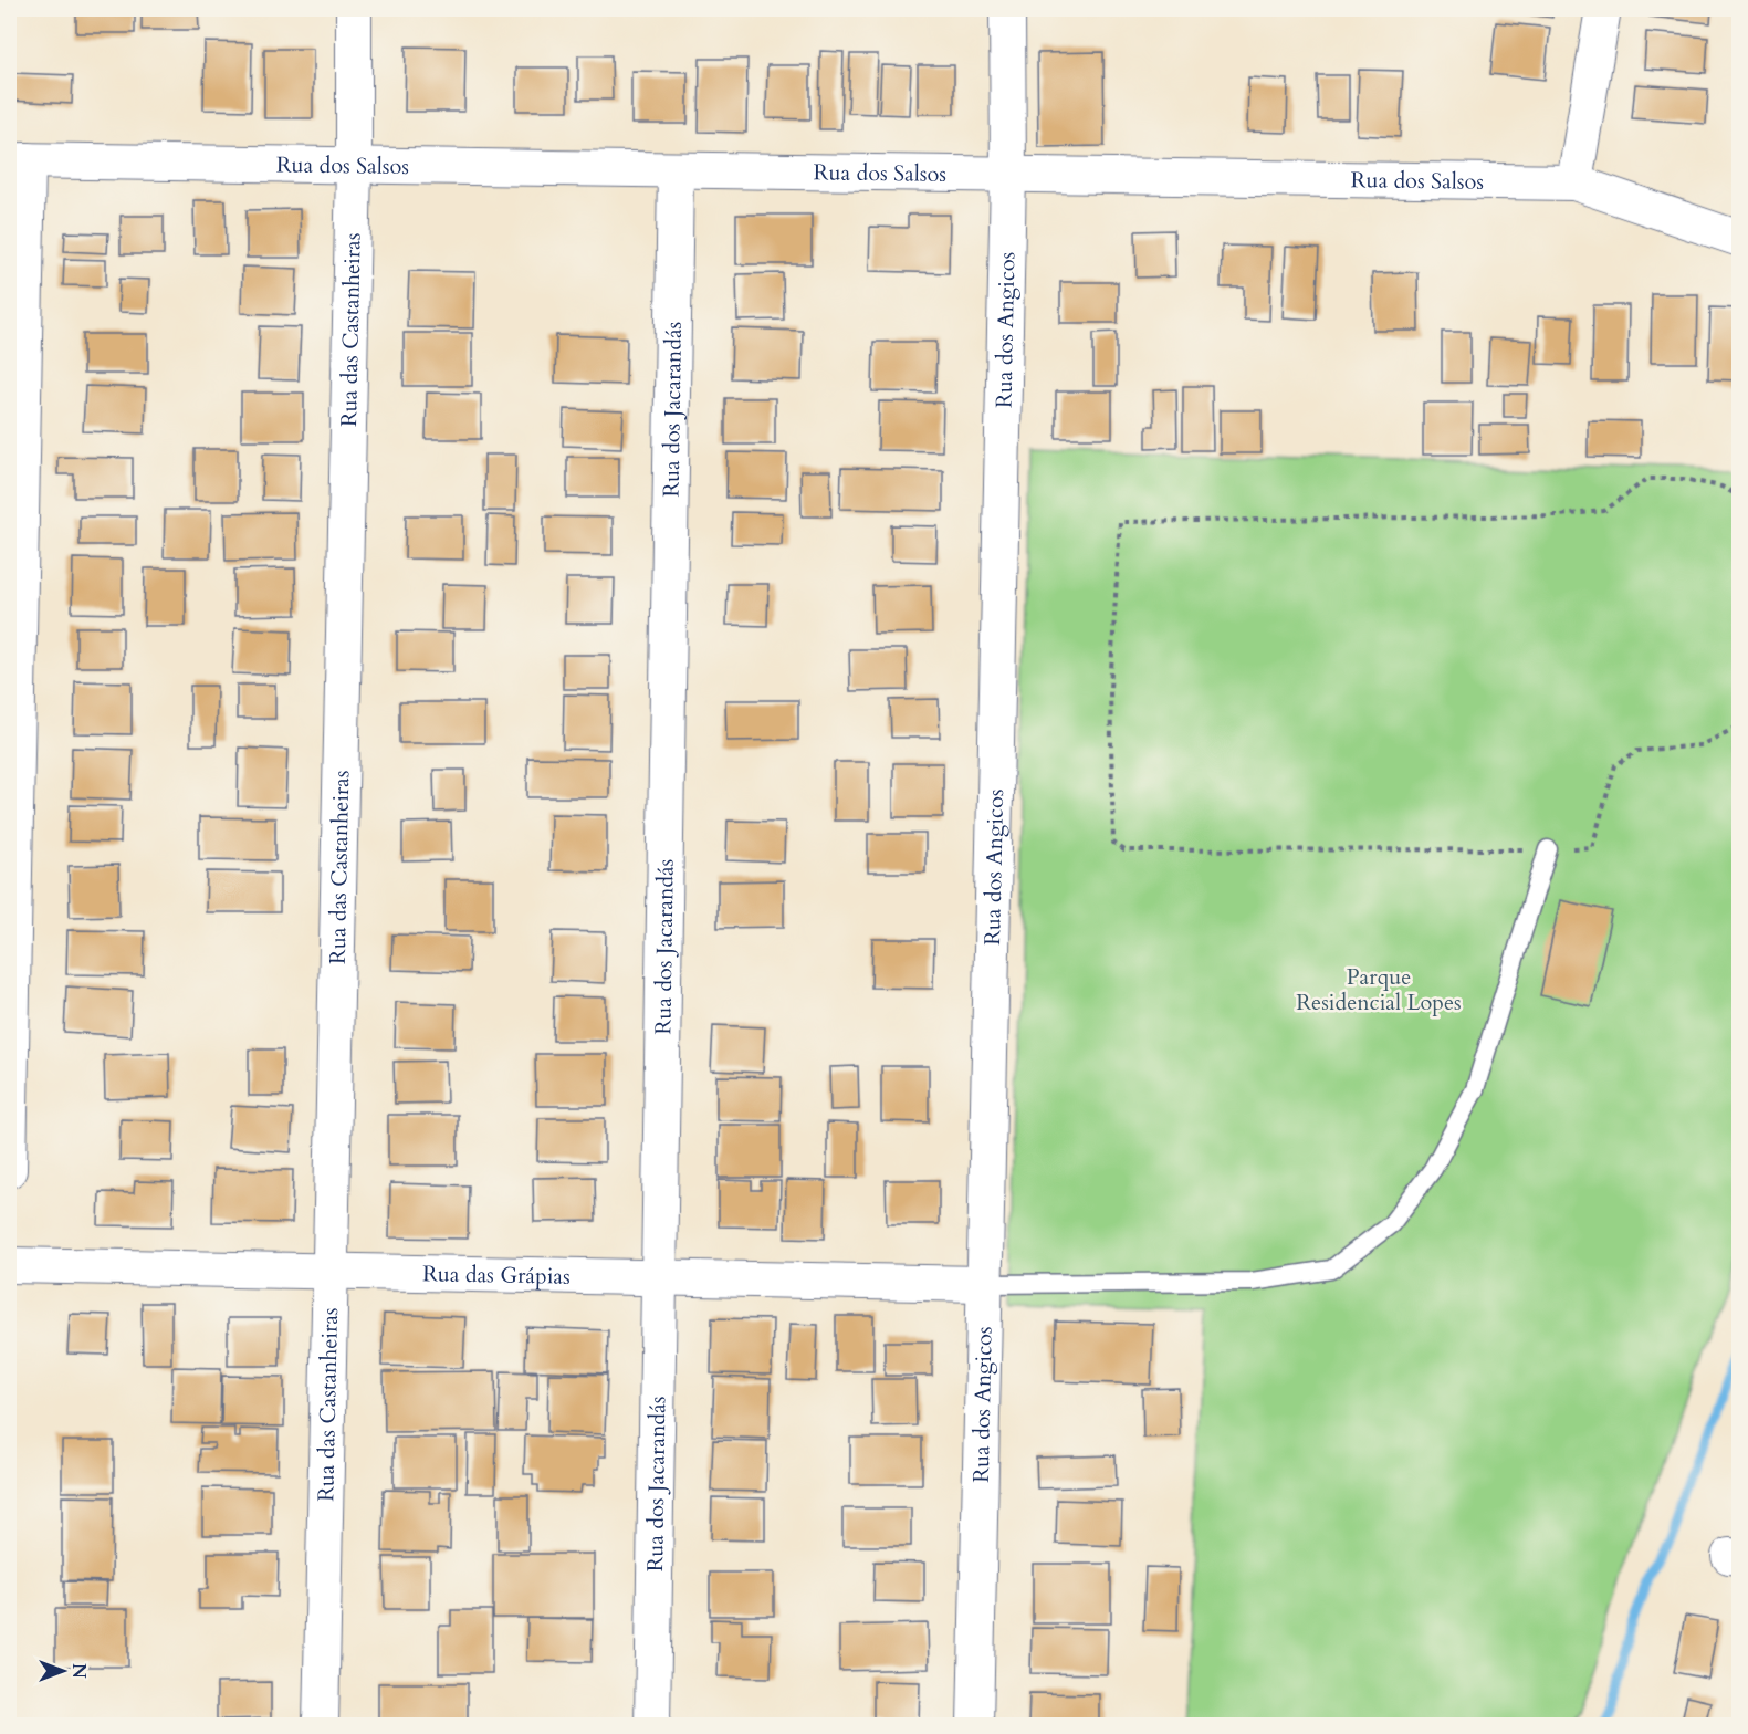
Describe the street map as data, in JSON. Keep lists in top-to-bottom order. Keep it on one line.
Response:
{"streets":{"street":["Rua dos Salsos","Rua das Castanheiras","Rua dos Angicos","Rua dos Jacarandás","Rua das Grápias"]},"crossings":[["Rua dos Salsos","Rua das Castanheiras"],["Rua dos Salsos","Rua dos Angicos"],["Rua dos Salsos","Rua dos Jacarandás"],["Rua das Castanheiras","Rua das Grápias"],["Rua dos Angicos","Rua das Grápias"],["Rua dos Jacarandás","Rua das Grápias"]],"parks":["Parque Residencial Lopes"],"north":"right"}
